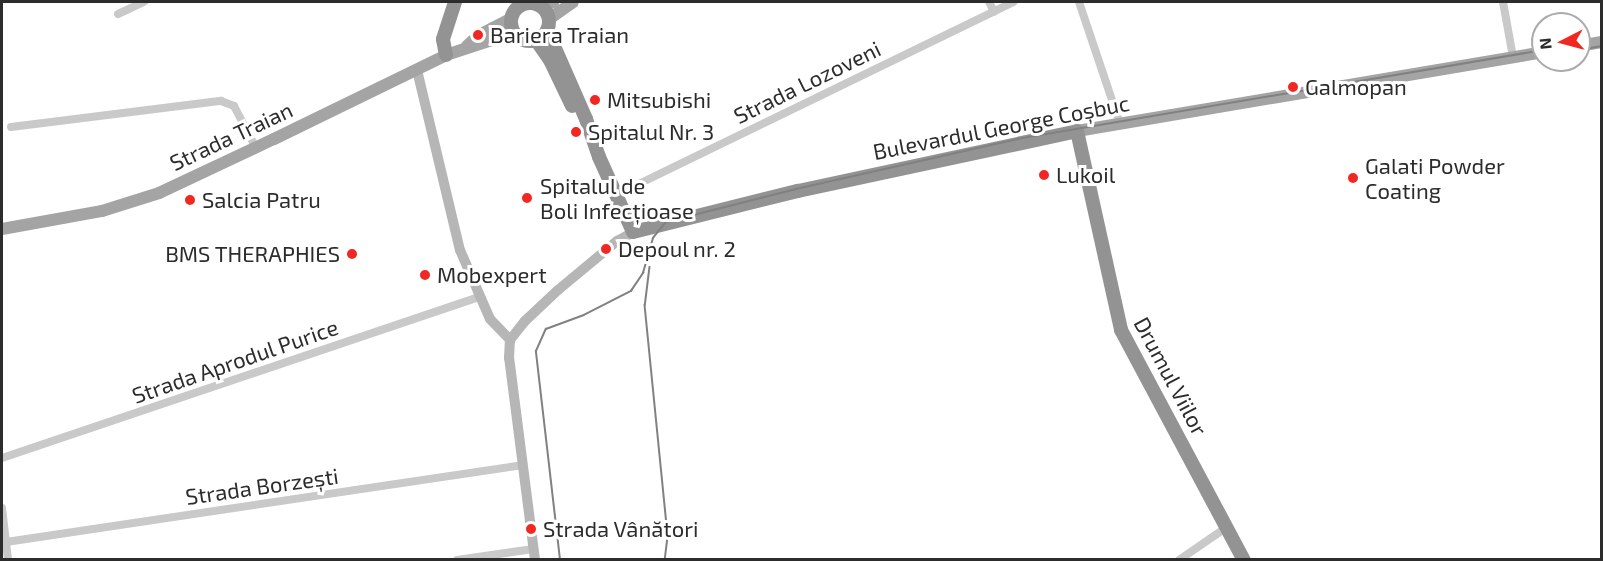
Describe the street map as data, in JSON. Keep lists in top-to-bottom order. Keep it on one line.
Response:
{"streets":{"highway":["Bulevardul George Coșbuc","Drumul Viilor"],"main road":["Strada Traian"],"street":["Strada Lozoveni","Strada Aprodul Purice","Strada Borzești"]},"crossings":[["Bulevardul George Coșbuc","Drumul Viilor"]],"places":["Bariera Traian","Galmopan","Mitsubishi","Spitalul Nr. 3","Lukoil","Galati Powder Coating","Spitalul de Boli Infecțioase","Salcia Patru","Depoul nr. 2","BMS THERAPHIES","Mobexpert","Strada Vânători"],"north":"left"}
